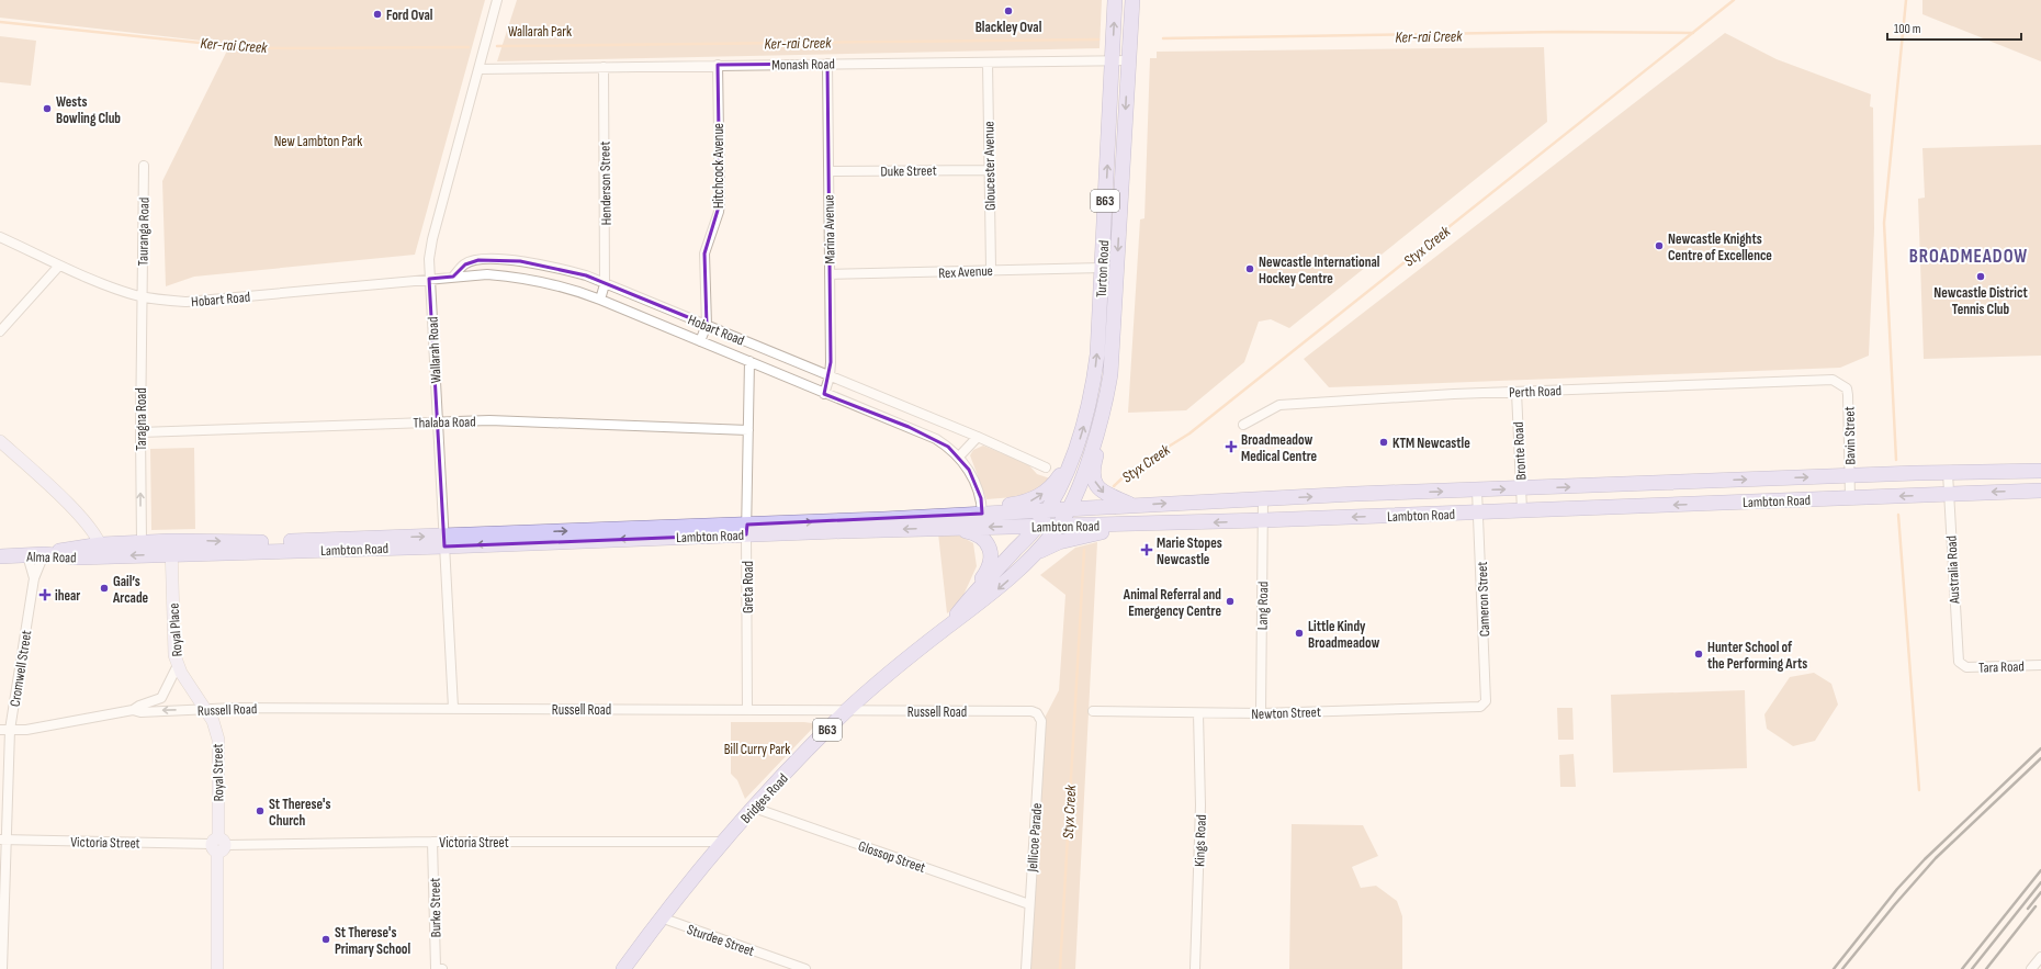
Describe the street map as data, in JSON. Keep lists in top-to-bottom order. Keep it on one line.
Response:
{"streets":{"main road":["B63","Turton Road","Lambton Road","Alma Road","Royal Place","Royal Street","Bridges Road"],"street":["Monash Road","Hitchcock Avenue","Gloucester Avenue","Duke Street","Henderson Street","Marina Avenue","Tauranga Road","Rex Avenue","Hobart Road","Wallarah Road","Perth Road","Taragna Road","Thalaba Road","Bavin Street","Bronte Road","Australia Road","Greta Road","Cameron Street","Lang Road","Tara Road","Cromwell Street","Russell Road","Newton Street","Jellicoe Parade","Kings Road","Victoria Street","Glossop Street","Burke Street","Sturdee Street"]},"crossings":[["Monash Road","Hitchcock Avenue"],["Monash Road","Gloucester Avenue"],["Monash Road","Henderson Street"],["Monash Road","Marina Avenue"],["Monash Road","Turton Road"],["Monash Road","Wallarah Road"],["Hitchcock Avenue","Hobart Road"],["Gloucester Avenue","Duke Street"],["Gloucester Avenue","Rex Avenue"],["Duke Street","Marina Avenue"],["Henderson Street","Hobart Road"],["Marina Avenue","Rex Avenue"],["Marina Avenue","Hobart Road"],["Tauranga Road","Hobart Road"],["Tauranga Road","Taragna Road"],["Turton Road","Rex Avenue"],["Turton Road","Lambton Road"],["Turton Road","Bridges Road"],["Hobart Road","Wallarah Road"],["Hobart Road","Taragna Road"],["Hobart Road","Lambton Road"],["Hobart Road","Greta Road"],["Wallarah Road","Thalaba Road"],["Wallarah Road","Lambton Road"],["Wallarah Road","Russell Road"],["Perth Road","Bavin Street"],["Perth Road","Bronte Road"],["Taragna Road","Thalaba Road"],["Taragna Road","Lambton Road"],["Thalaba Road","Greta Road"],["Bavin Street","Lambton Road"],["Bronte Road","Lambton Road"],["Lambton Road","Alma Road"],["Lambton Road","Australia Road"],["Lambton Road","Greta Road"],["Lambton Road","Cameron Street"],["Lambton Road","Lang Road"],["Lambton Road","Royal Place"],["Lambton Road","Bridges Road"],["Alma Road","Cromwell Street"],["Australia Road","Tara Road"],["Greta Road","Russell Road"],["Cameron Street","Newton Street"],["Lang Road","Newton Street"],["Royal Place","Russell Road"],["Royal Place","Royal Street"],["Cromwell Street","Russell Road"],["Cromwell Street","Victoria Street"],["Russell Road","Royal Street"],["Russell Road","Bridges Road"],["Russell Road","Jellicoe Parade"],["Newton Street","Kings Road"],["Royal Street","Victoria Street"],["Bridges Road","Victoria Street"],["Bridges Road","Glossop Street"],["Bridges Road","Sturdee Street"],["Jellicoe Parade","Glossop Street"],["Victoria Street","Burke Street"]],"one_way":["Taragna Road"],"districts":["BROADMEADOW"],"water":["Ker-rai Creek","Styx Creek"],"parks":["Wallarah Park","New Lambton Park","Bill Curry Park"],"places":{"other":["Blackley Oval","Ford Oval","Wests Bowling Club","Newcastle Knights Centre of Excellence","Newcastle International Hockey Centre","Newcastle District Tennis Club","KTM Newcastle","Gail’s Arcade","Animal Referral and Emergency Centre","Little Kindy Broadmeadow","Hunter School of the Performing Arts","St Therese's Church","St Therese's Primary School"],"health":["Broadmeadow Medical Centre","Marie Stopes Newcastle","ihear"]},"scale_bar":"100 m"}
